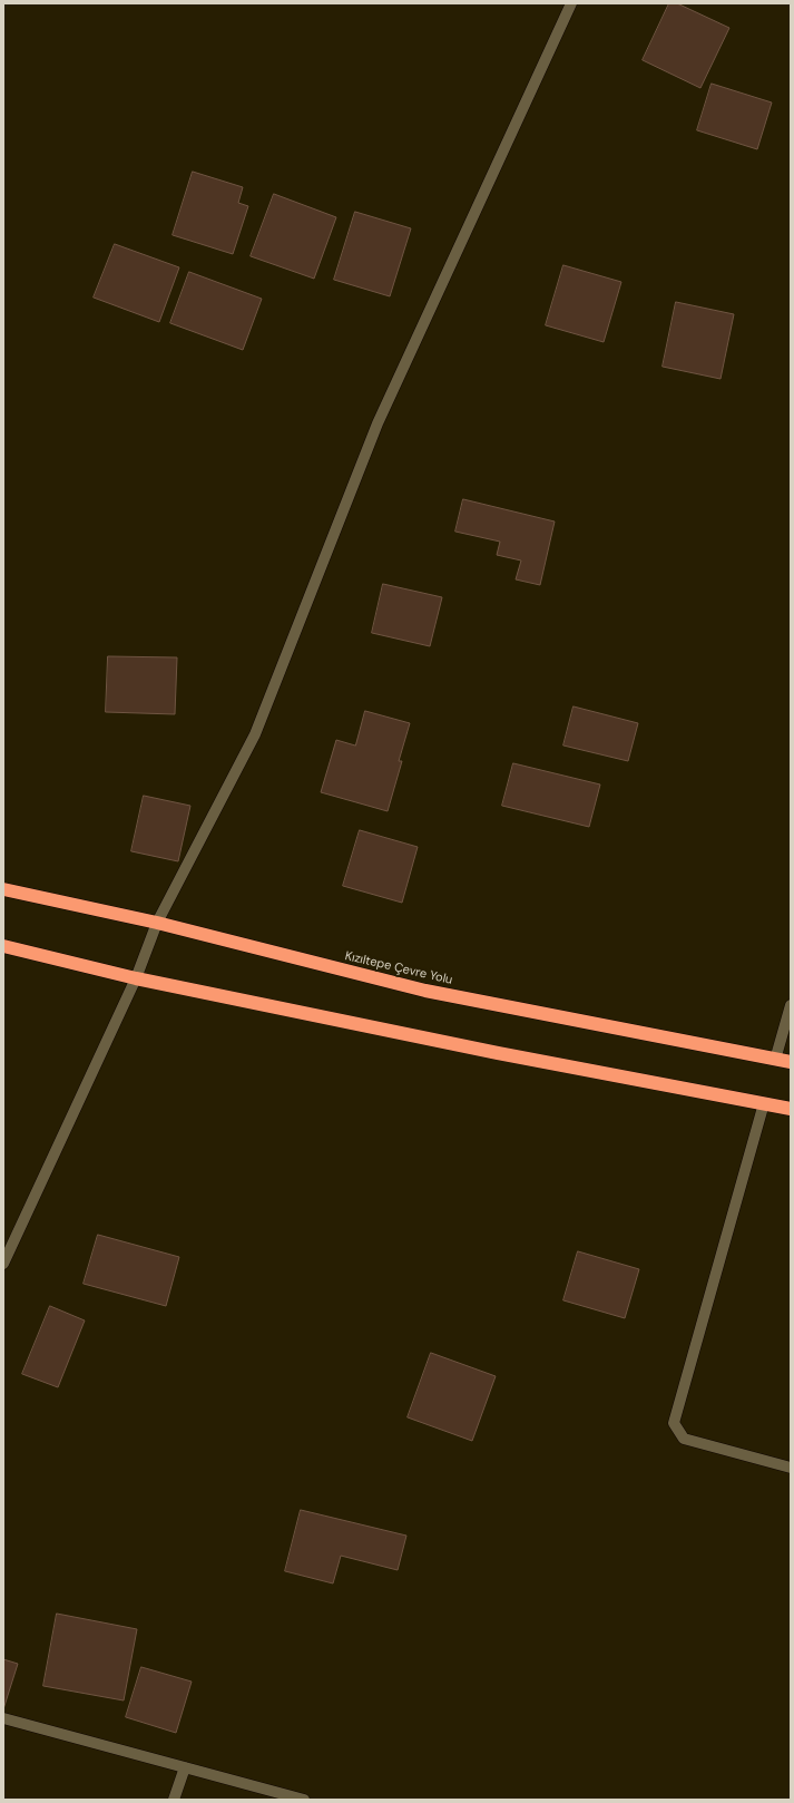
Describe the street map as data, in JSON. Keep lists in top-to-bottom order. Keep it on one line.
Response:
{"streets":{"highway":["Kızıltepe Çevre Yolu"]}}
